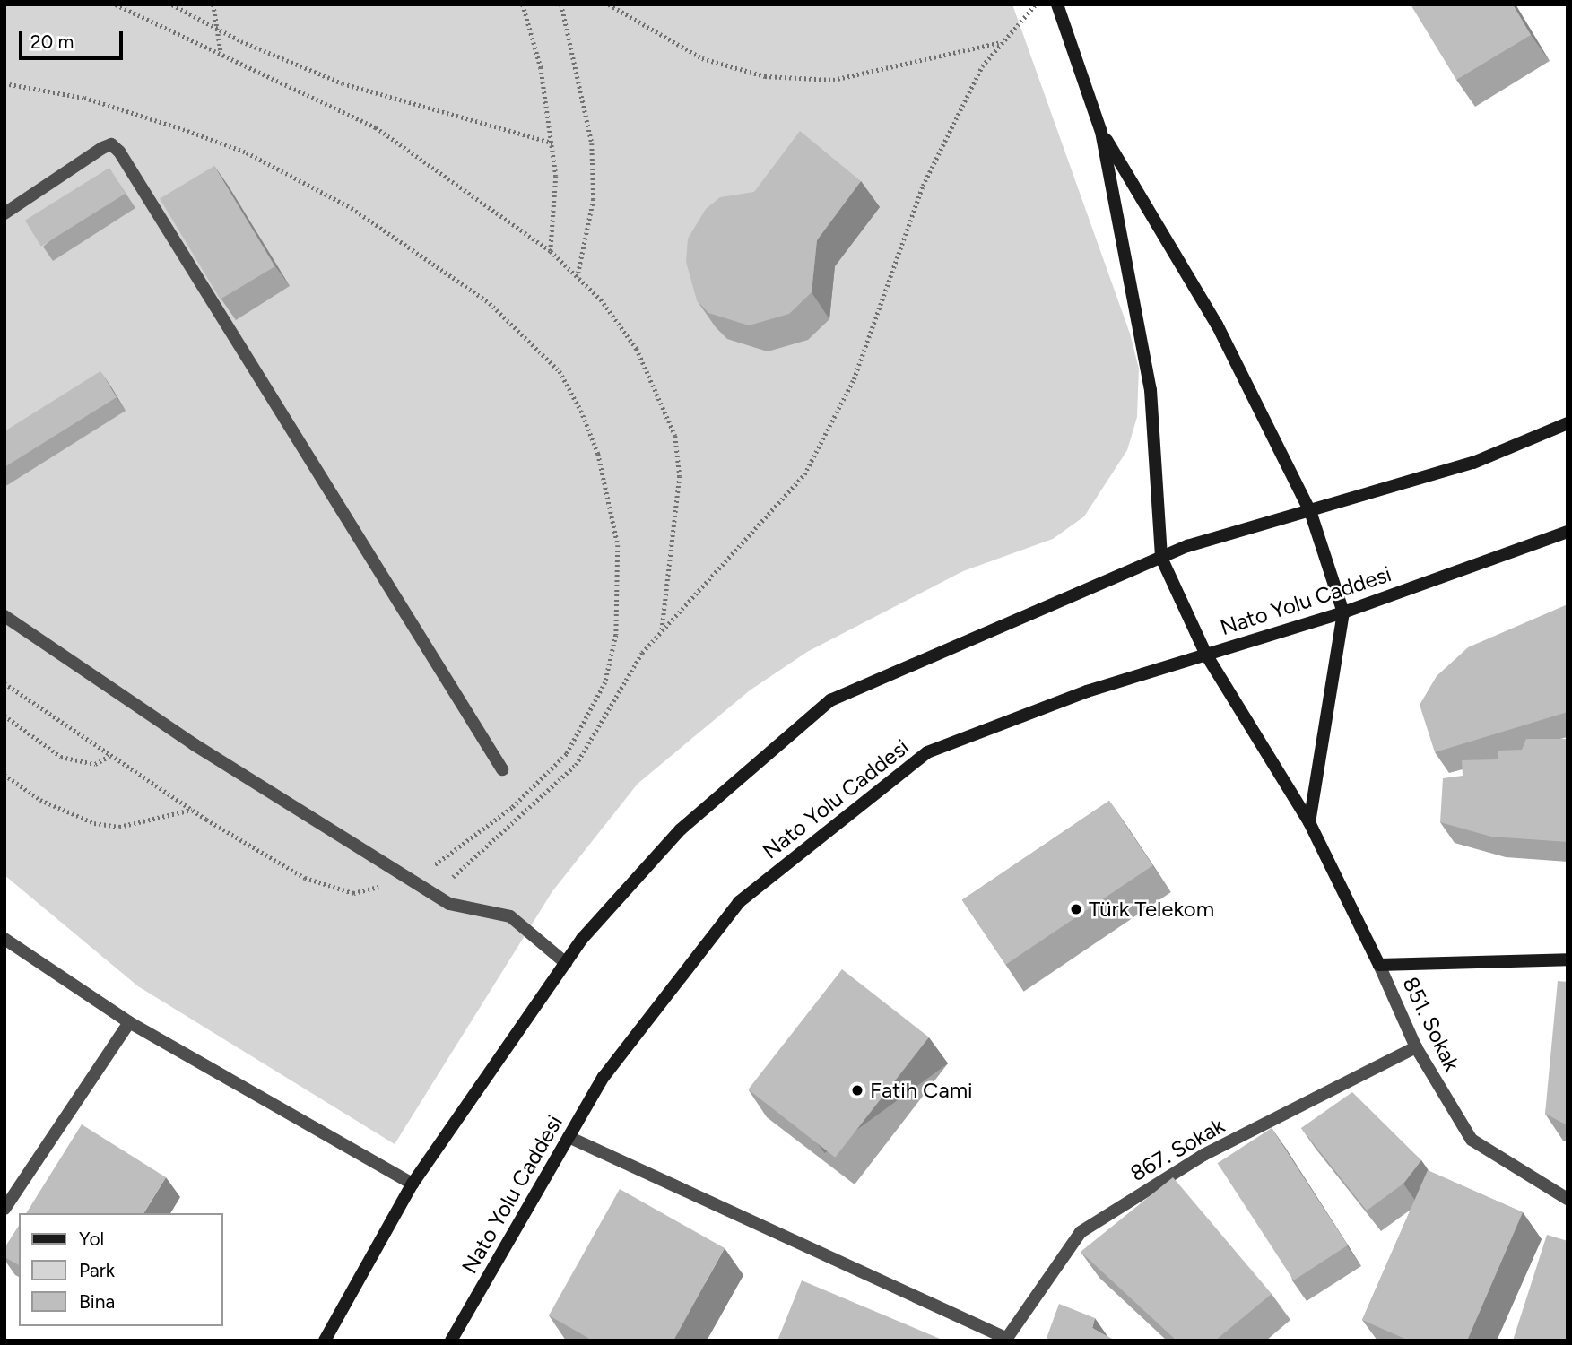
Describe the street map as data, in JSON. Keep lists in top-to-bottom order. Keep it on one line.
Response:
{"streets":{"main road":["Nato Yolu Caddesi","851. Sokak"],"street":["867. Sokak"]},"crossings":[["Nato Yolu Caddesi","851. Sokak"],["851. Sokak","867. Sokak"]],"places":["Türk Telekom","Fatih Cami"],"legend":["Yol","Park","Bina"],"scale_bar":"20 m"}
